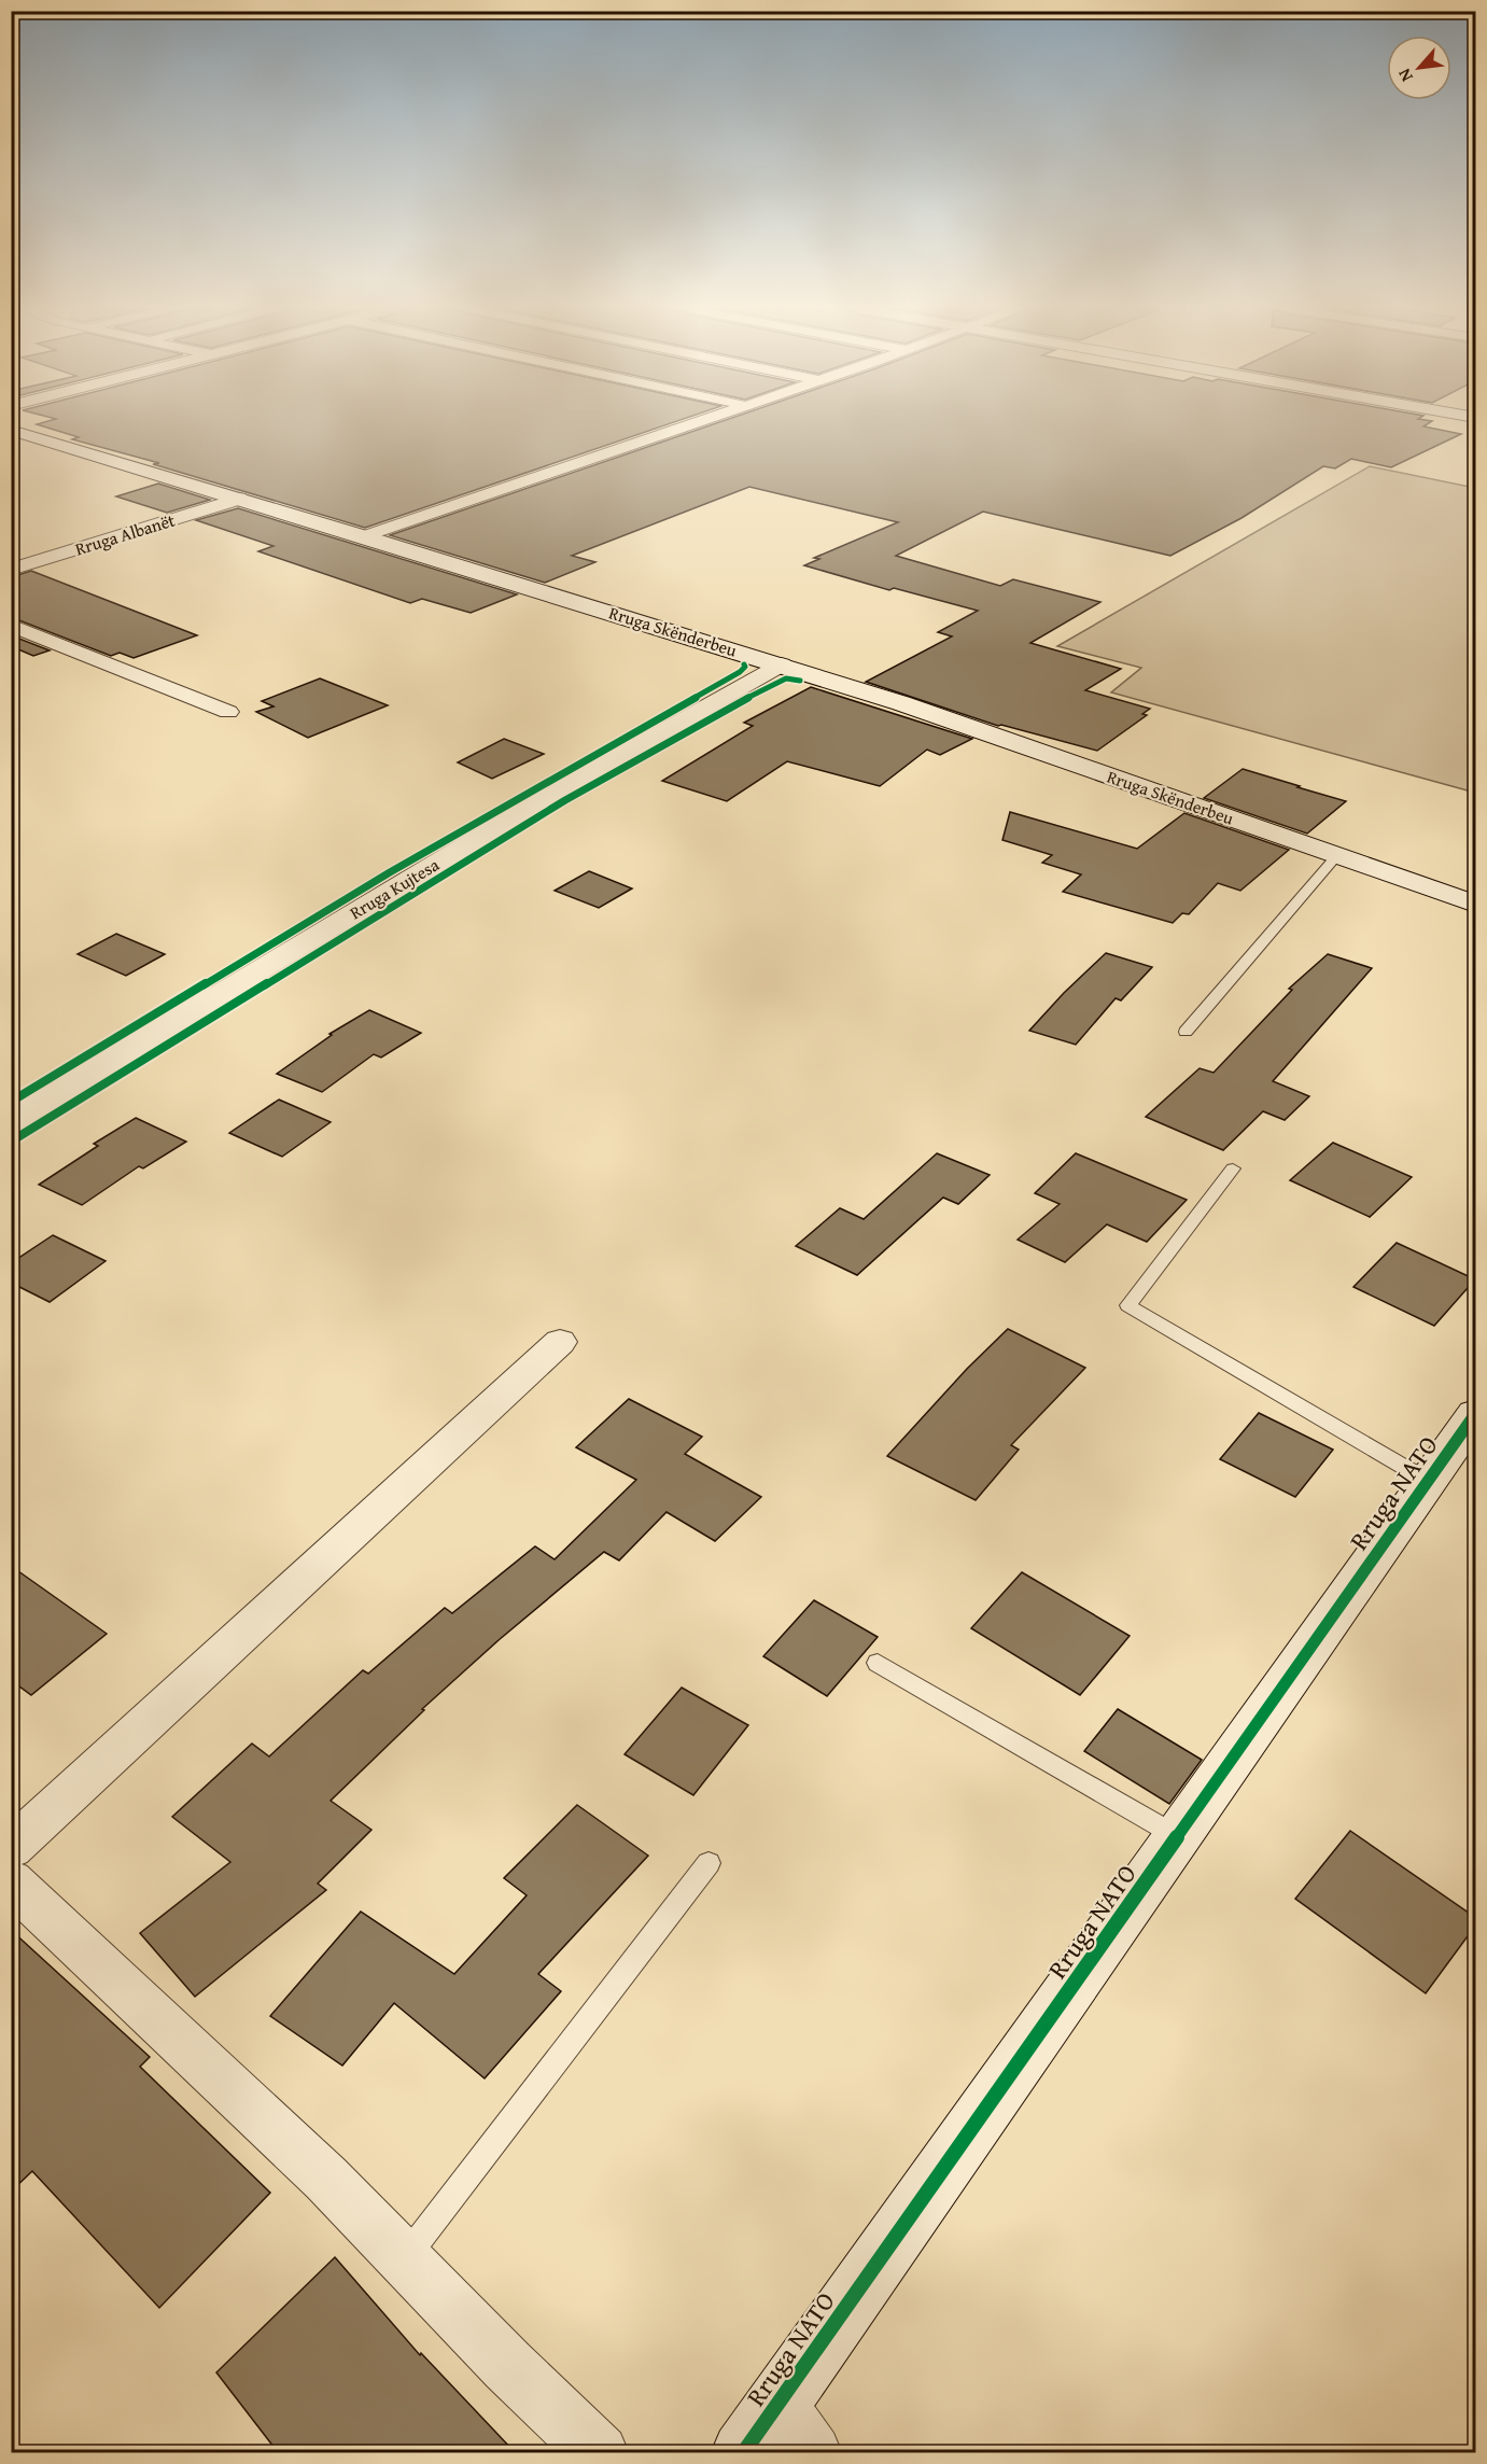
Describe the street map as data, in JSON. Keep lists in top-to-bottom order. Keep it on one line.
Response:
{"streets":{"street":["Rruga Albanët","Rruga Skënderbeu","Rruga Kujtesa","Rruga NATO"]},"crossings":[["Rruga Albanët","Rruga Skënderbeu"],["Rruga Skënderbeu","Rruga Kujtesa"]],"north":"bottom left"}
